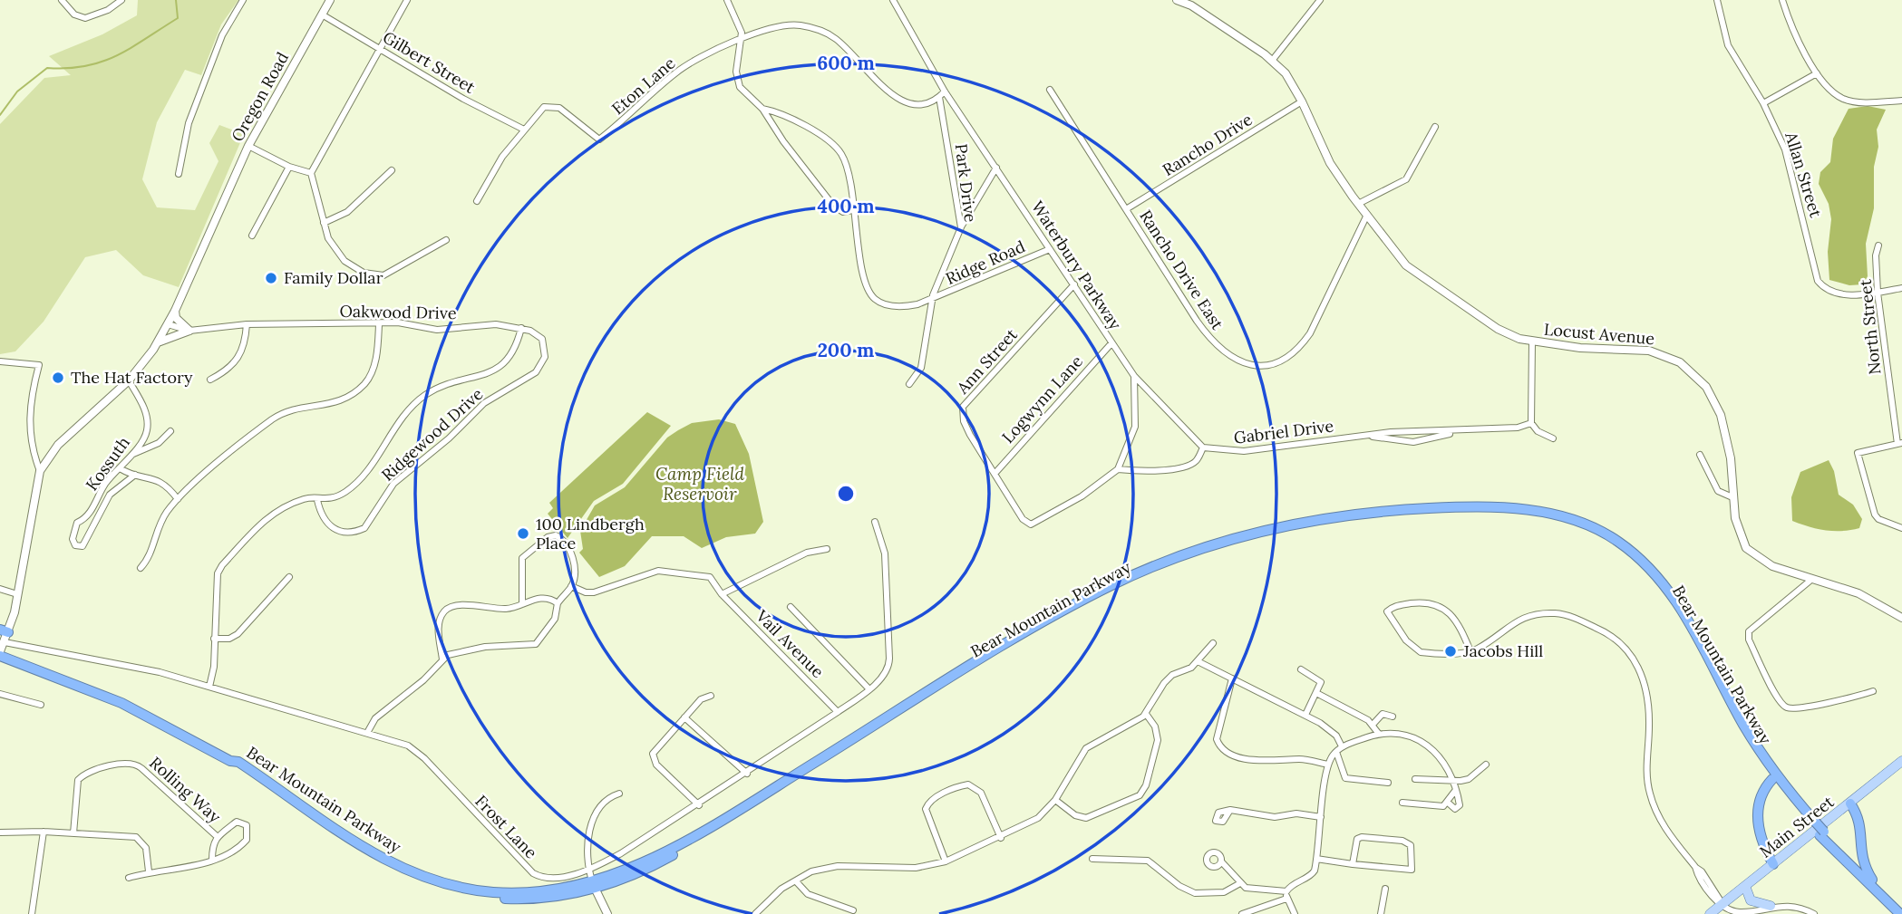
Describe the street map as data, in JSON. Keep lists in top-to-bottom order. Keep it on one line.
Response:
{"streets":{"highway":["Bear Mountain Parkway"],"main road":["Main Street"],"street":["Gilbert Street","Eton Lane","Oregon Road","Rancho Drive","Allan Street","Park Drive","Ridge Road","Waterbury Parkway","Rancho Drive East","Oakwood Drive","North Street","Locust Avenue","Ann Street","Logwynn Lane","Gabriel Drive","Ridgewood Drive","Kossuth","Vail Avenue","Rolling Way","Frost Lane"]},"crossings":[["Gilbert Street","Eton Lane"],["Gilbert Street","Oregon Road"],["Eton Lane","Park Drive"],["Oregon Road","Oakwood Drive"],["Oregon Road","Kossuth"],["Rancho Drive","Rancho Drive East"],["Rancho Drive","Locust Avenue"],["Allan Street","North Street"],["Park Drive","Ridge Road"],["Ridge Road","Waterbury Parkway"],["Waterbury Parkway","Ann Street"],["Waterbury Parkway","Logwynn Lane"],["Waterbury Parkway","Gabriel Drive"],["Rancho Drive East","Locust Avenue"],["Oakwood Drive","Ridgewood Drive"],["Ann Street","Logwynn Lane"],["Vail Avenue","Frost Lane"]],"water":["Camp Field Reservoir"],"places":["Family Dollar","The Hat Factory","100 Lindbergh Place","Jacobs Hill"],"rings":["600 m","400 m","200 m"]}
